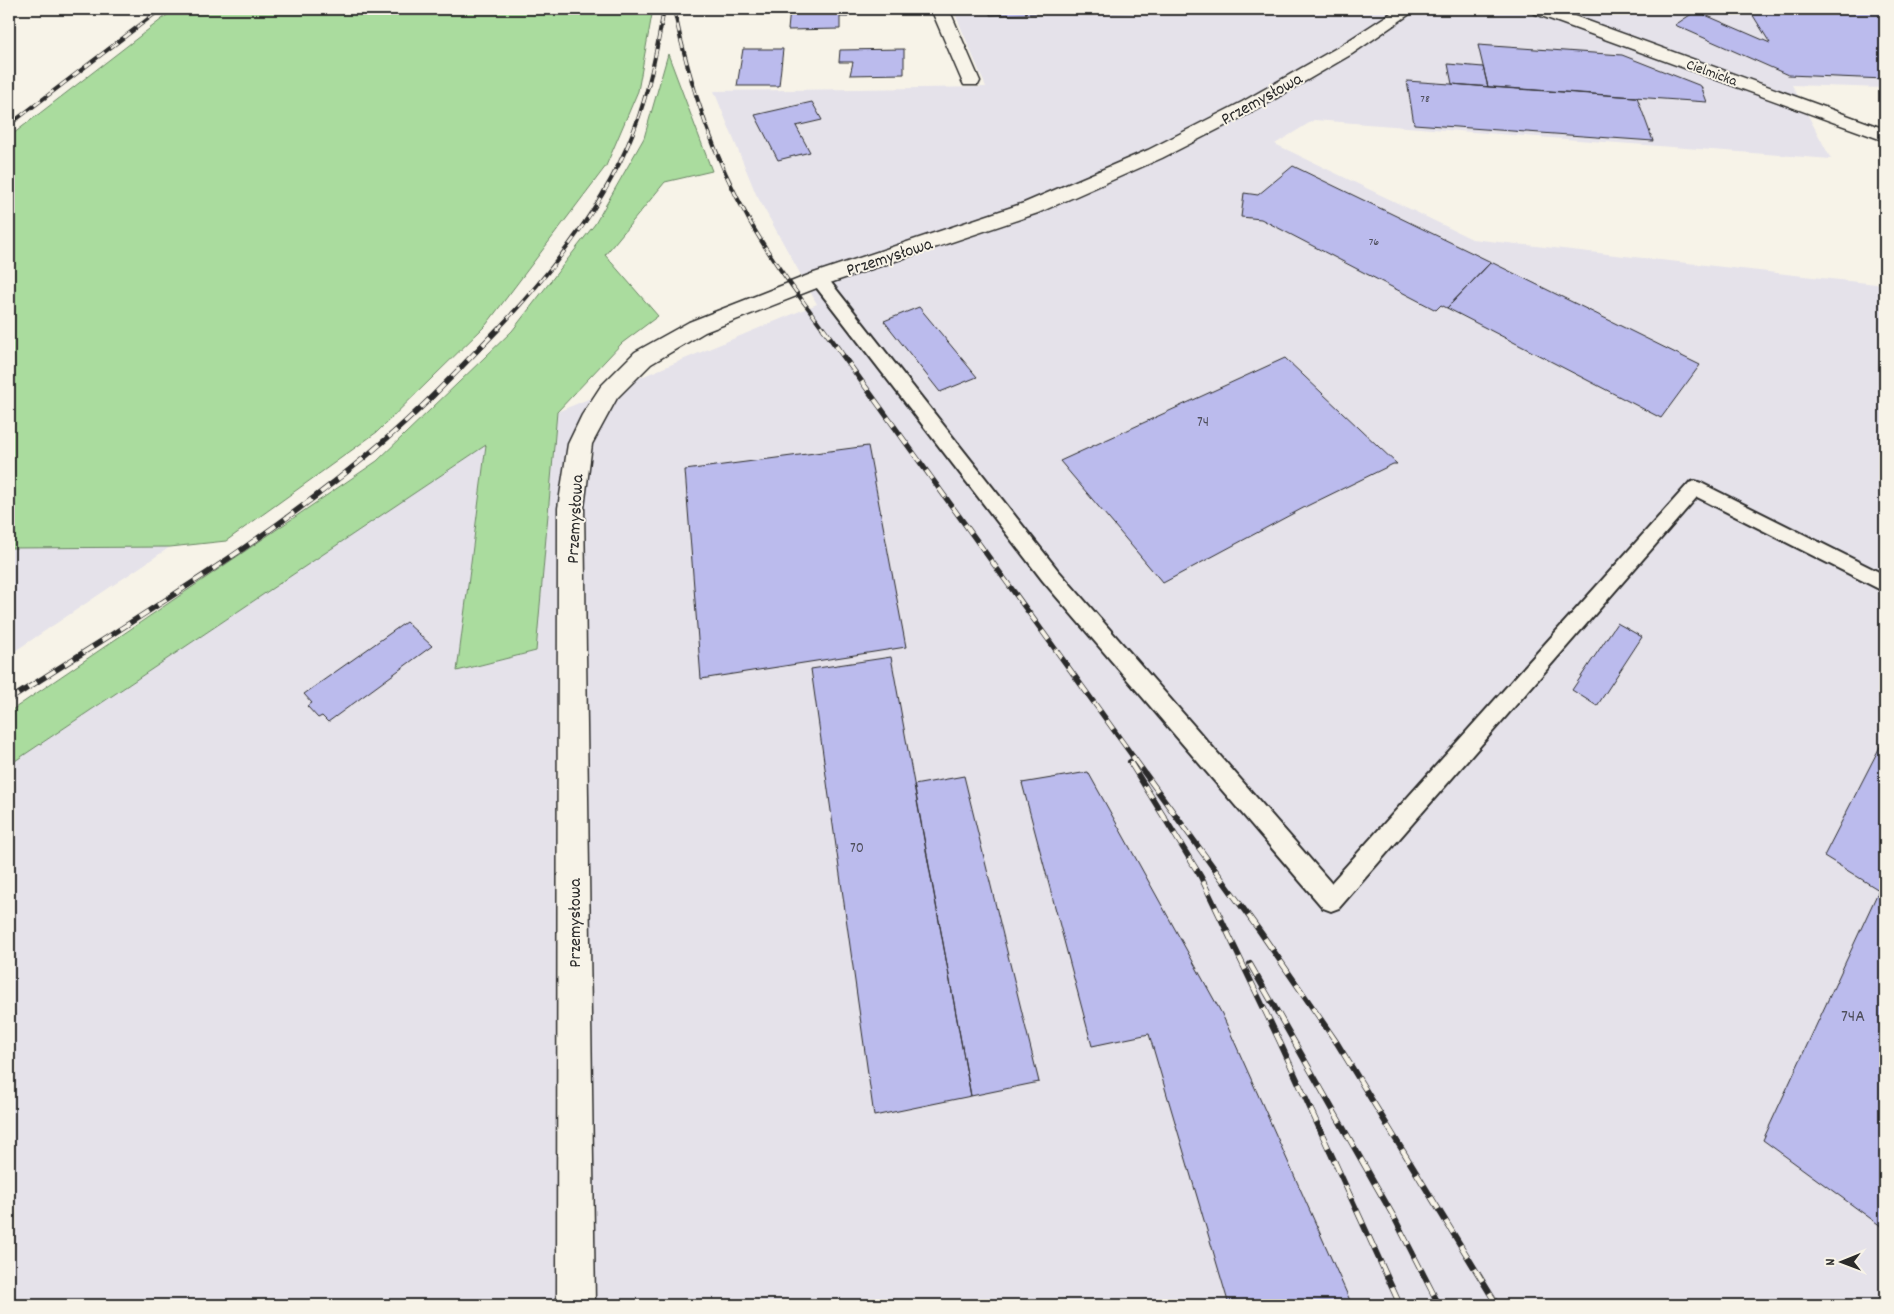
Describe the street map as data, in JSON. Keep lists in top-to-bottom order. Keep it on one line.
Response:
{"streets":{"street":["Cielmicka","Przemysłowa"]},"house_numbers":["78","76","74","70","74A"],"north":"left"}
